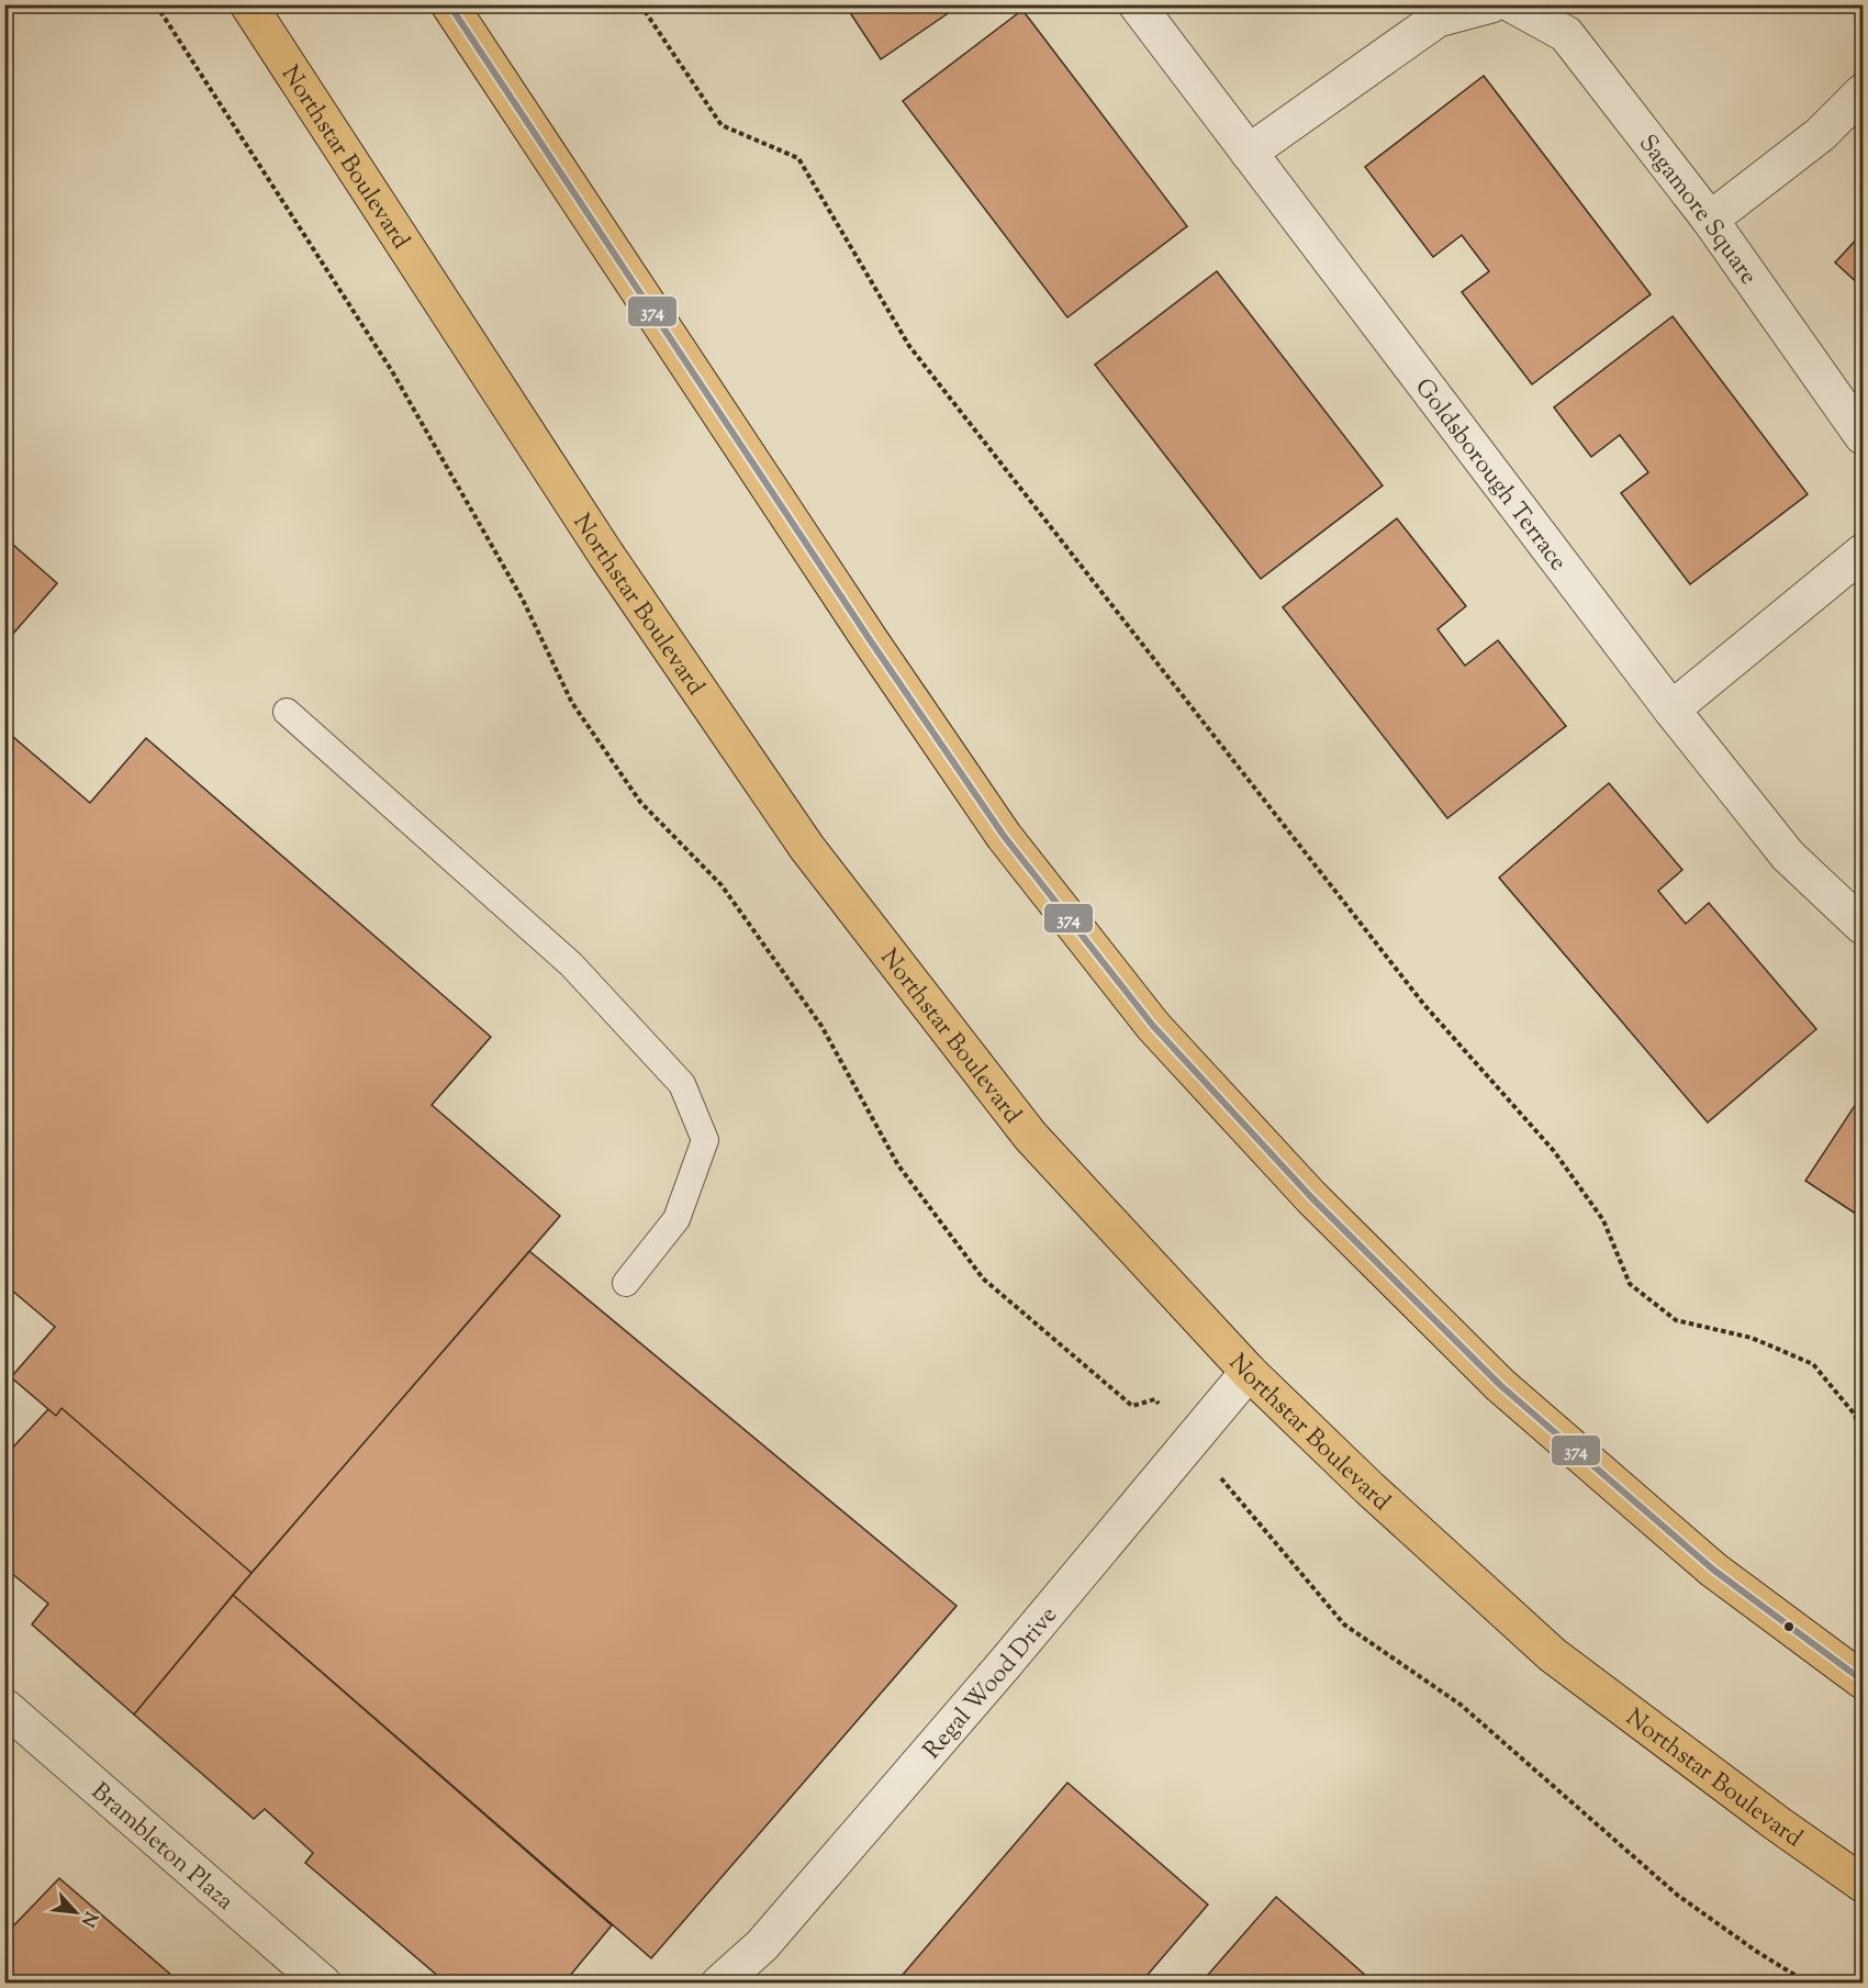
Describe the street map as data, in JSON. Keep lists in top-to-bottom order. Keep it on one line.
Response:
{"streets":{"main road":["Northstar Boulevard"],"street":["Sagamore Square","Goldsborough Terrace","Regal Wood Drive","Brambleton Plaza"]},"crossings":[["Northstar Boulevard","Regal Wood Drive"]],"lines":["transit line 374"],"north":"bottom right"}
